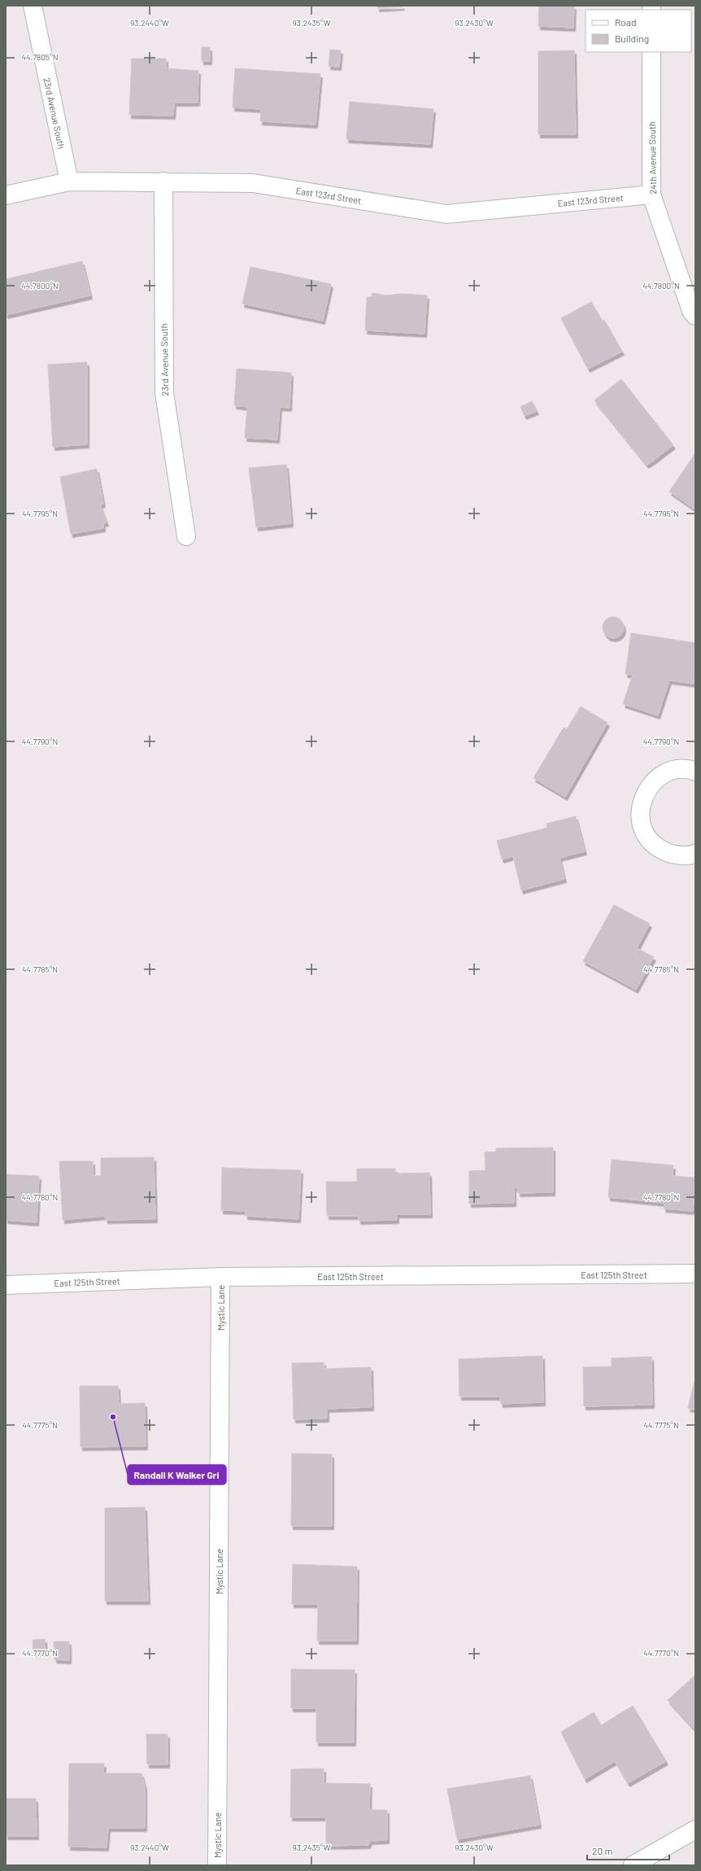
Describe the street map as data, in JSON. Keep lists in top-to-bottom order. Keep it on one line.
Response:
{"streets":{"street":["23rd Avenue South","24th Avenue South","East 123rd Street","East 125th Street","Mystic Lane"]},"crossings":[["23rd Avenue South","East 123rd Street"],["24th Avenue South","East 123rd Street"],["East 125th Street","Mystic Lane"]],"places":["Randall K Walker Gri"],"legend":["Road","Building"],"scale_bar":"20 m","coordinates":["93.2440°W","93.2435°W","93.2430°W","44.7805°N","44.7800°N","44.7795°N","44.7790°N","44.7785°N","44.7780°N","44.7775°N","44.7770°N"]}
